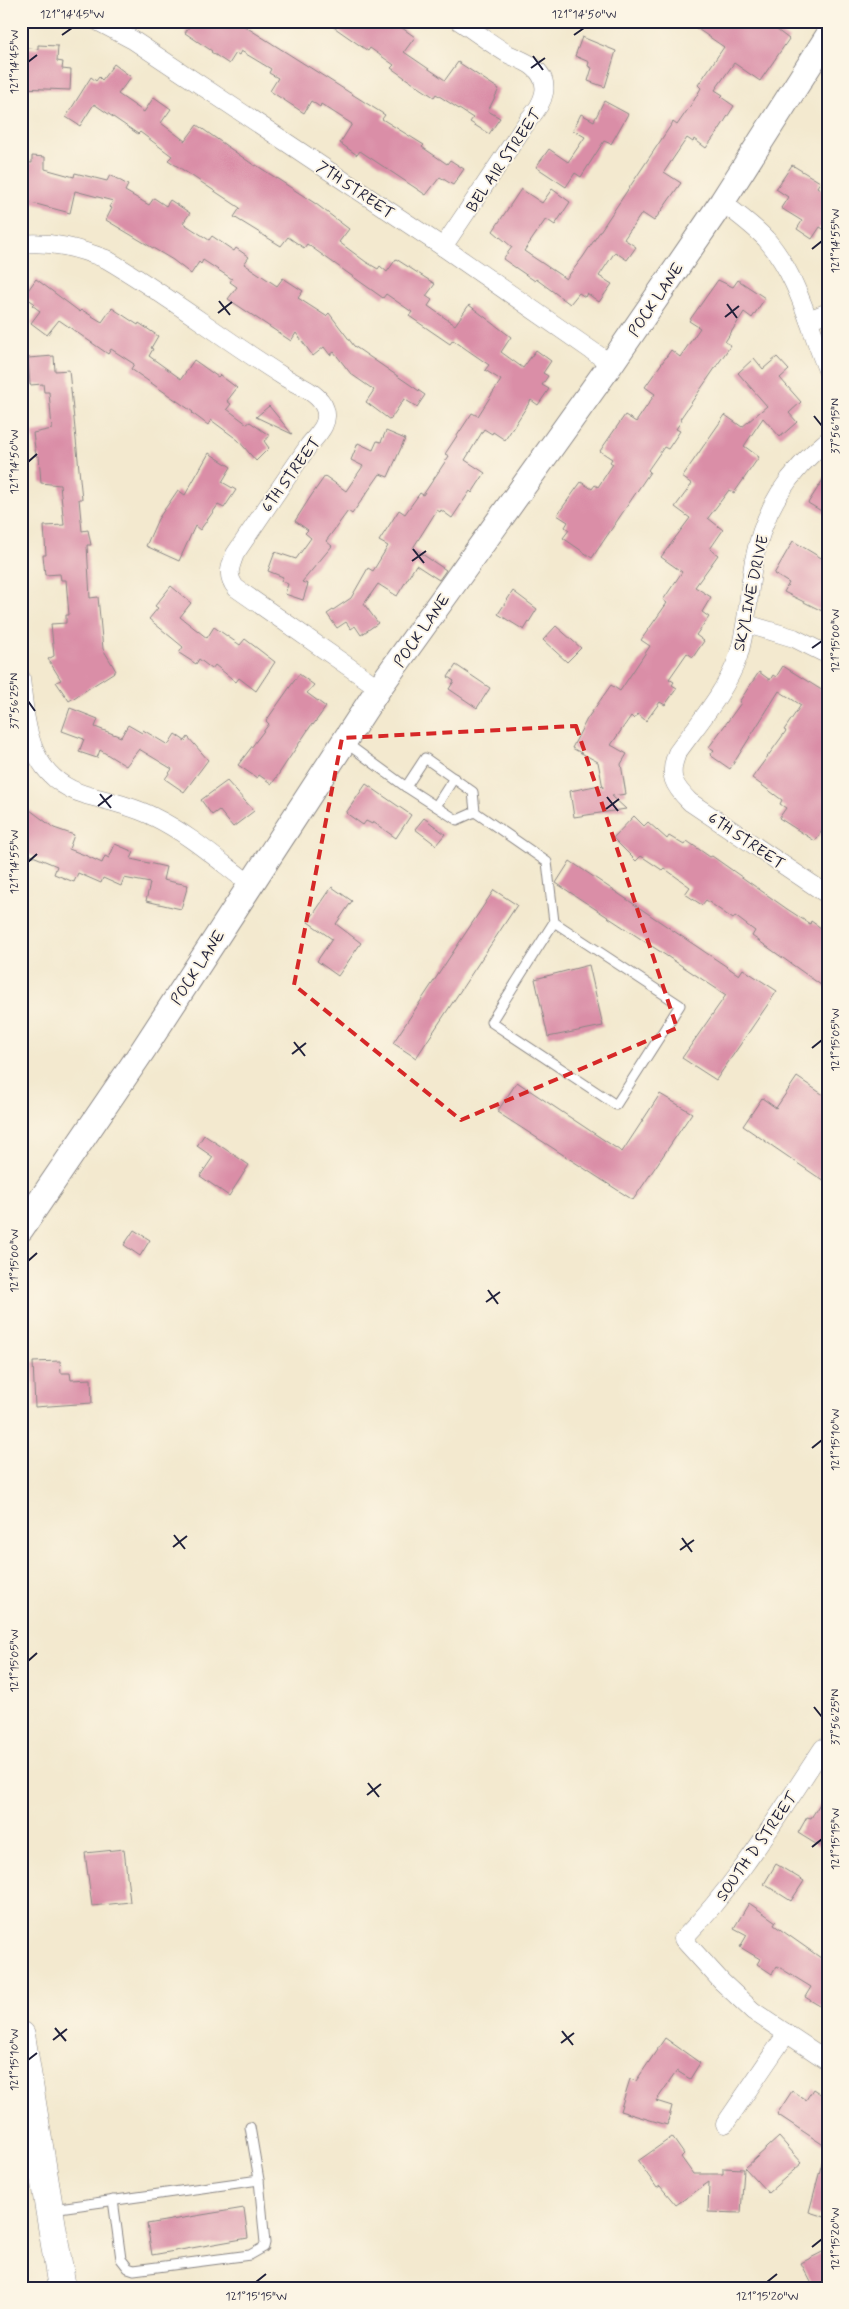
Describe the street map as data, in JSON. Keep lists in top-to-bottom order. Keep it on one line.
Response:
{"streets":{"street":["BEL AIR STREET","7TH STREET","POCK LANE","6TH STREET","SKYLINE DRIVE","SOUTH D STREET"]},"crossings":[["BEL AIR STREET","7TH STREET"],["7TH STREET","POCK LANE"],["POCK LANE","6TH STREET"],["6TH STREET","SKYLINE DRIVE"]],"coordinates":["121°14'45\"W","121°14'50\"W","121°14'55\"W","37°56'15\"N","121°15'00\"W","37°56'25\"N","121°15'05\"W","121°15'10\"W","121°15'15\"W","121°15'20\"W"]}
